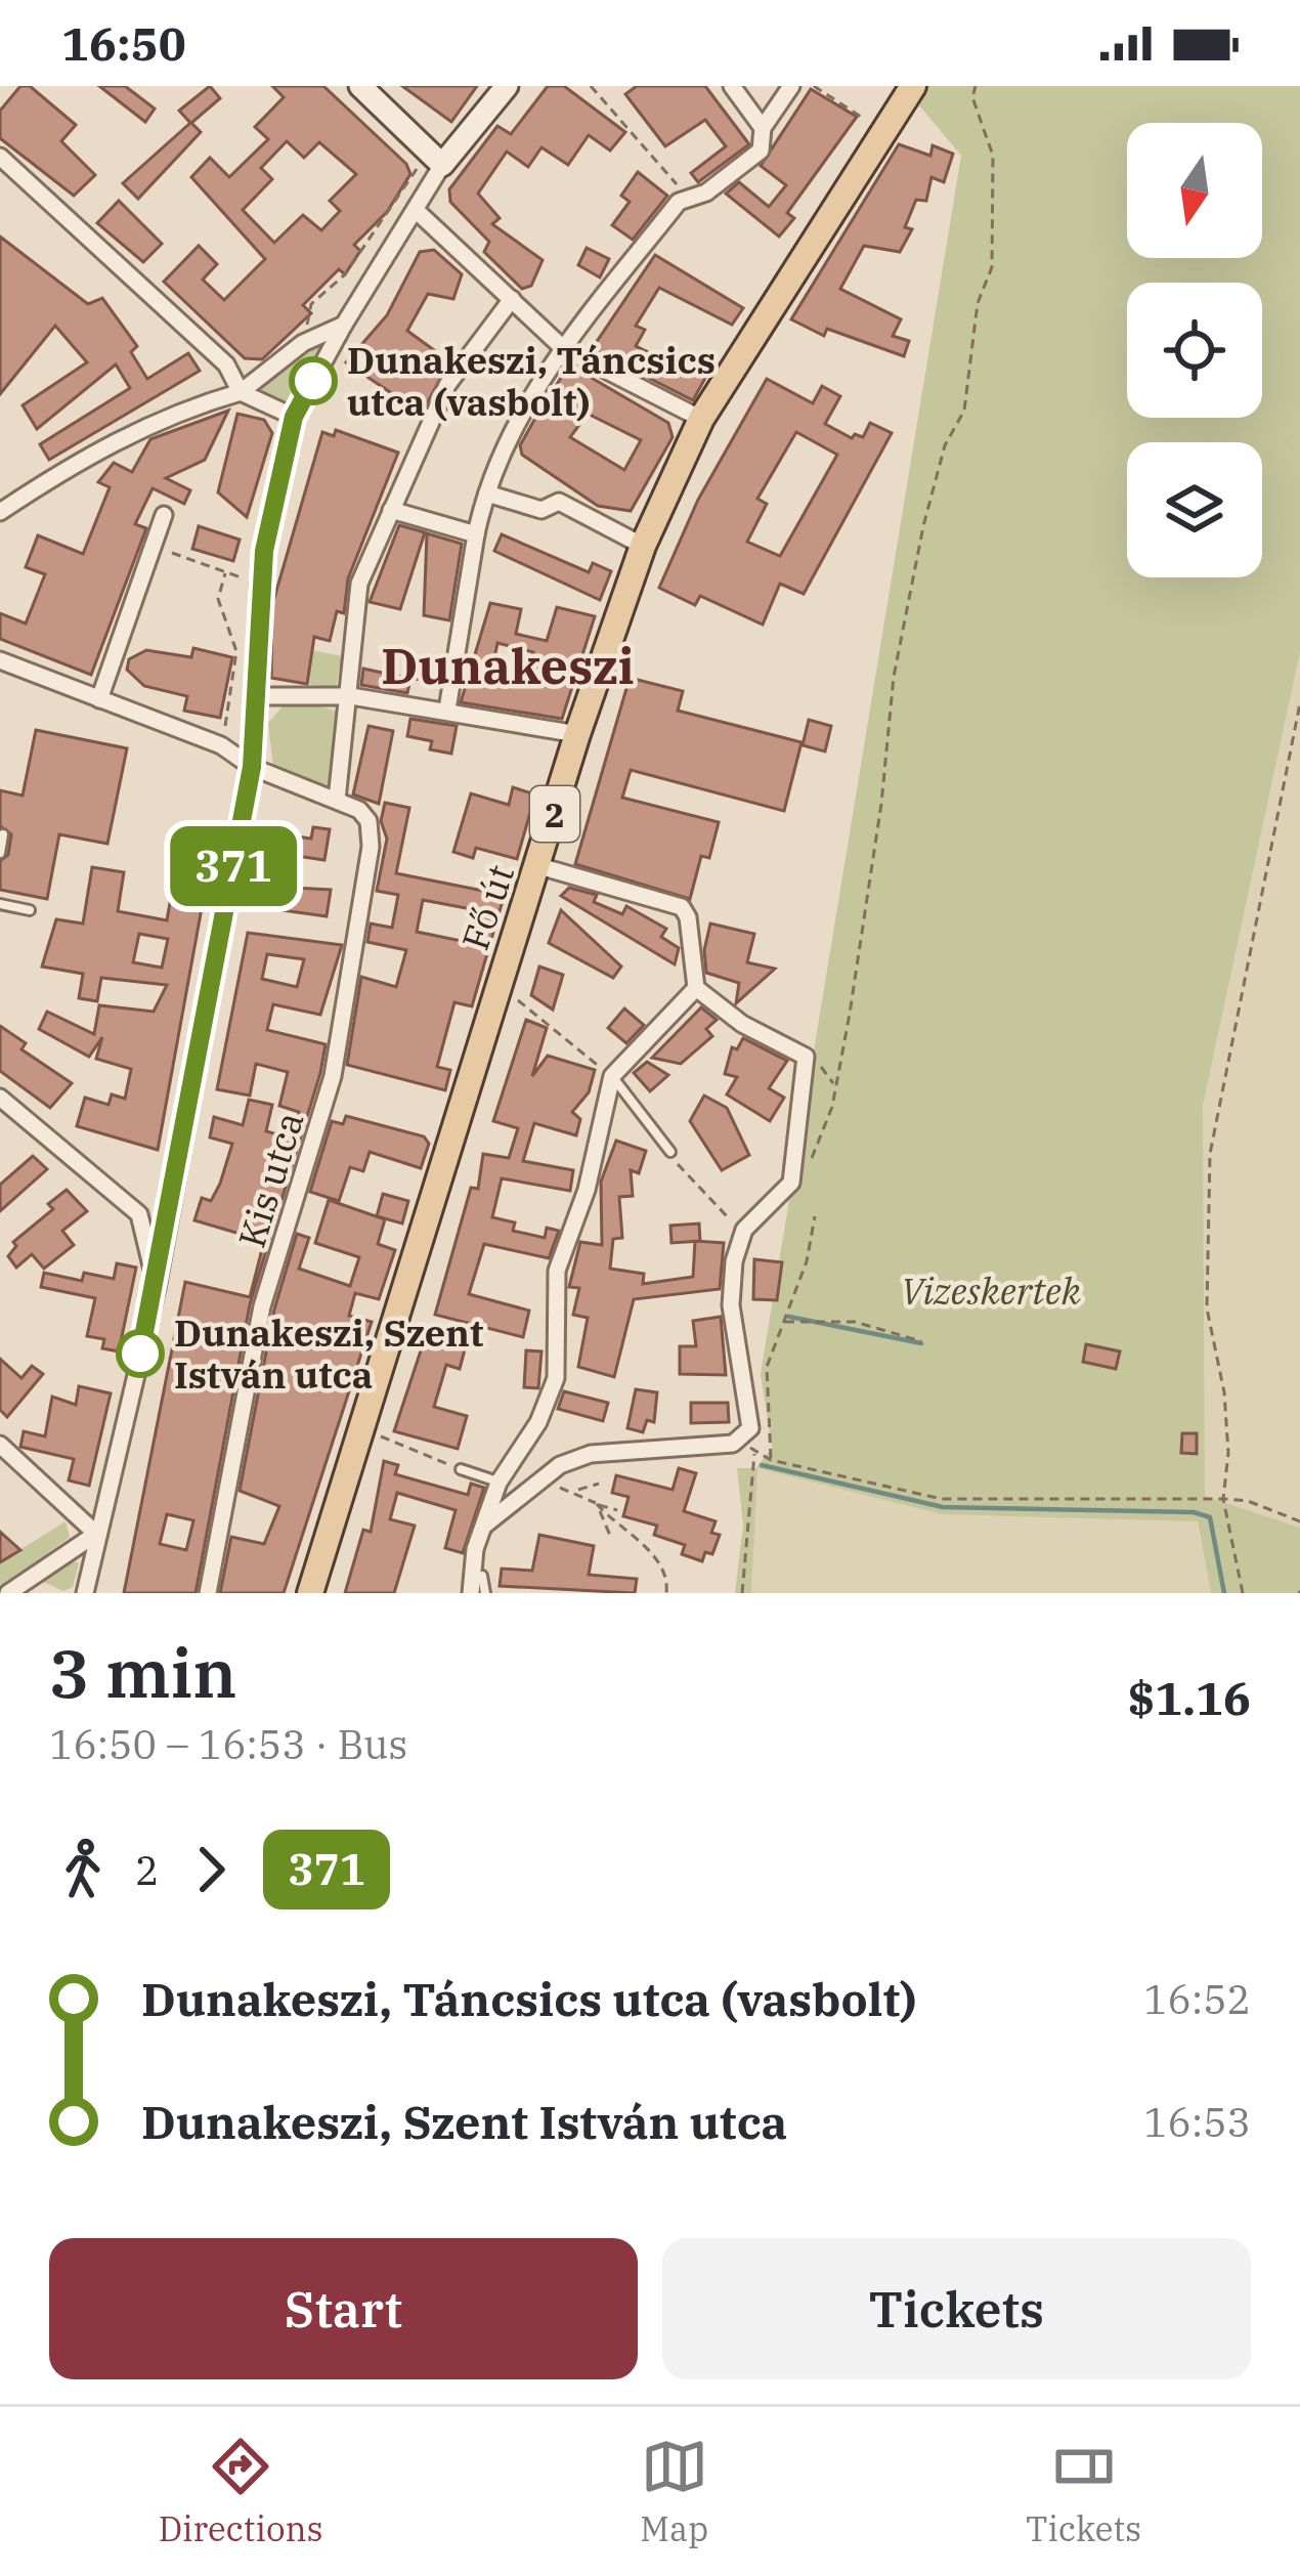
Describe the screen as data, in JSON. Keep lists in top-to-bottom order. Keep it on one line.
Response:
{"streets":{"main road":["2","Fő út"],"street":["Kis utca"]},"districts":["Dunakeszi"],"parks":["Vizeskertek"],"places":["Dunakeszi, Táncsics utca (vasbolt)","Dunakeszi, Szent István utca"],"lines":["bus line 371"],"north":"bottom","page":{"status":"16:50","on_map":"371","heading":["3 min","16:50 – 16:53 · Bus","$1.16"],"legs":["2","371"],"list":[{"name":"Dunakeszi, Táncsics utca (vasbolt)","value":"16:52"},{"name":"Dunakeszi, Szent István utca","value":"16:53"}],"buttons":["Start","Tickets"],"tabs":["Directions","Map","Tickets"]}}
